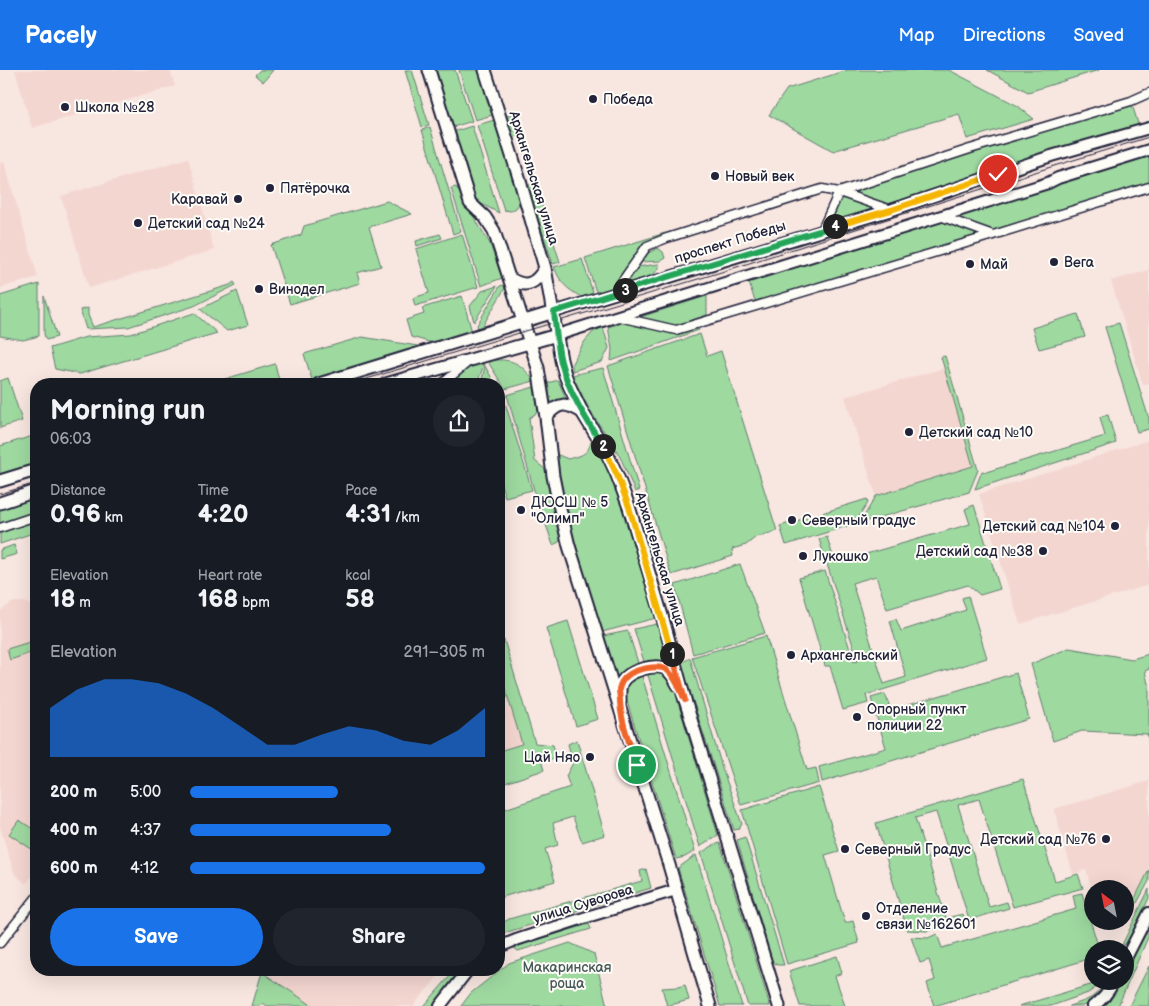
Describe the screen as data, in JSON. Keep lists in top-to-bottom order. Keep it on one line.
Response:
{"streets":{"main road":["Архангельская улица","проспект Победы","улица Суворова"]},"crossings":[["Архангельская улица","проспект Победы"]],"parks":["Макаринская роща"],"places":["Победа","Школа №28","Новый век","Пятёрочка","Каравай","Детский сад №24","Вега","Май","Винодел","Детский сад №10","ДЮСШ № 5 \"Олимп\"","Северный градус","Детский сад №104","Детский сад №38","Лукошко","Архангельский","Опорный пункт полиции 22","Цай Няо","Детский сад №76","Северный Градус","Отделение связи №162601"],"north":"top left","page":{"header":"Pacely","nav":["Map","Directions","Saved"],"pins":["4","3","2","1"],"heading":["Morning run","06:03"],"stats":[["Distance","0.96 km"],["Time","4:20"],["Pace","4:31 /km"],["Elevation","18 m"],["Heart rate","168 bpm"],["kcal","58"]],"chart":["Elevation","291–305 m"],"list":[{"name":"200 m","note":"5:00"},{"name":"400 m","note":"4:37"},{"name":"600 m","note":"4:12"}],"buttons":["Save","Share"]}}
